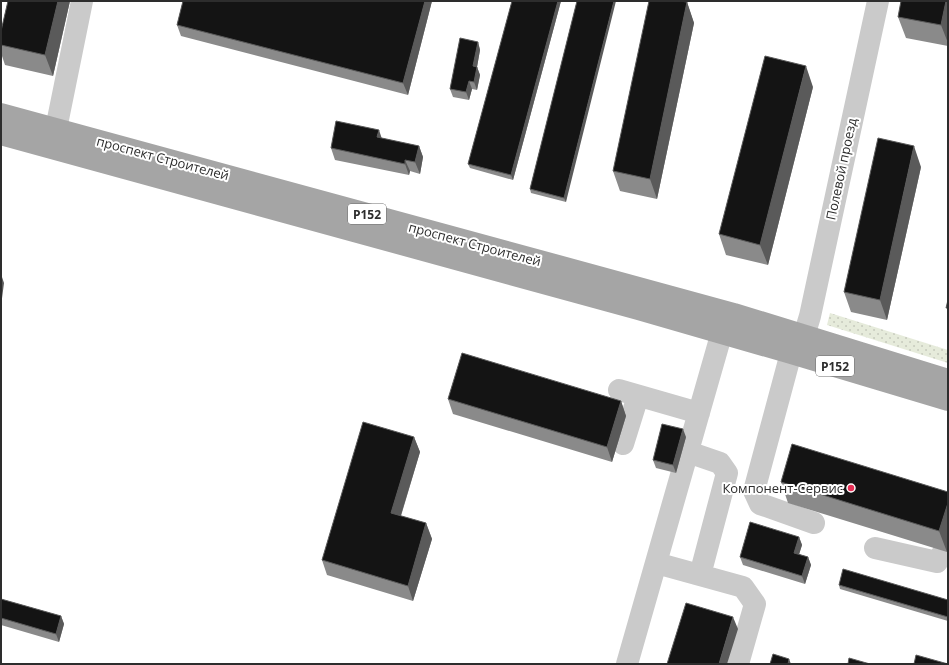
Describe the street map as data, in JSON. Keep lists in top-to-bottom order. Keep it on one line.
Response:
{"streets":{"main road":["проспект Строителей","Р152"],"street":["Полевой проезд"]},"crossings":[["проспект Строителей","Полевой проезд"]],"places":["Компонент-Сервис"]}
